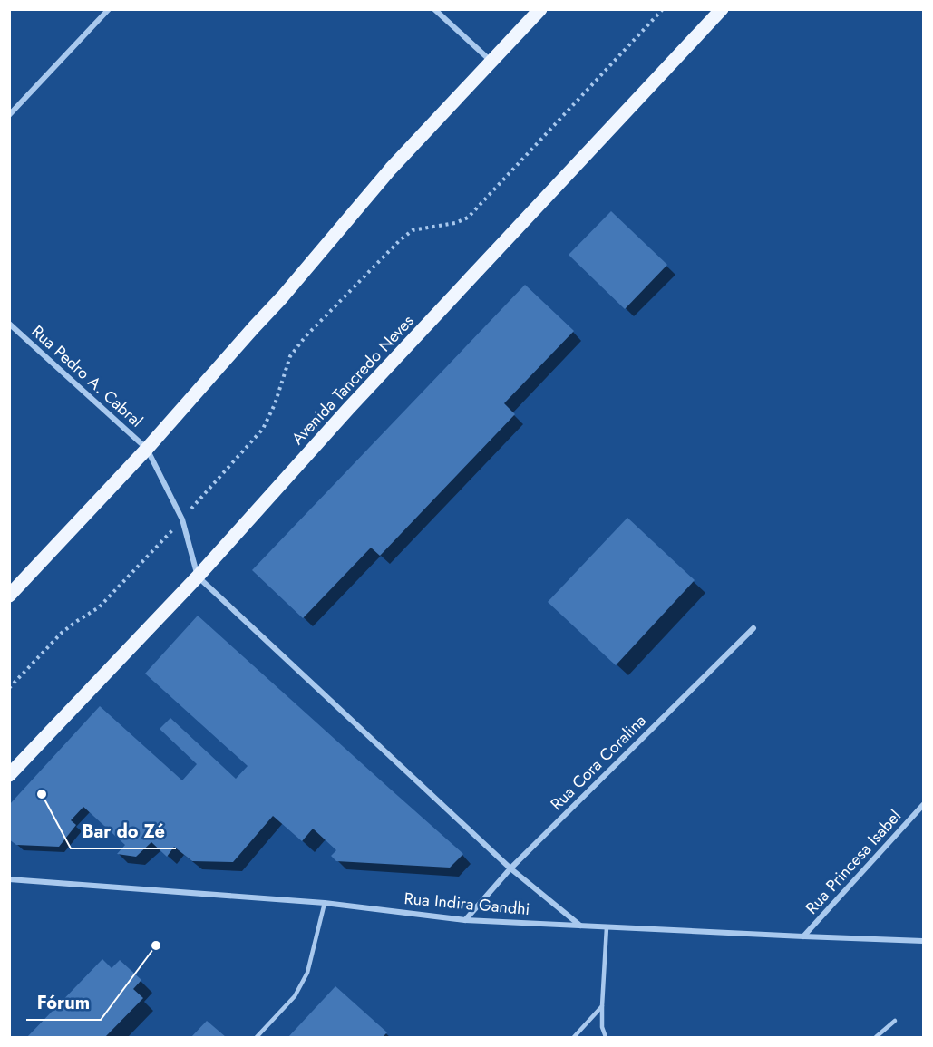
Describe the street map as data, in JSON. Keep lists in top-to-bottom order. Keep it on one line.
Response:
{"streets":{"main road":["Avenida Tancredo Neves"],"street":["Rua Pedro A. Cabral","Rua Cora Coralina","Rua Princesa Isabel","Rua Indira Gandhi"]},"crossings":[["Rua Cora Coralina","Rua Indira Gandhi"],["Rua Princesa Isabel","Rua Indira Gandhi"]],"places":["Bar do Zé","Fórum"]}
